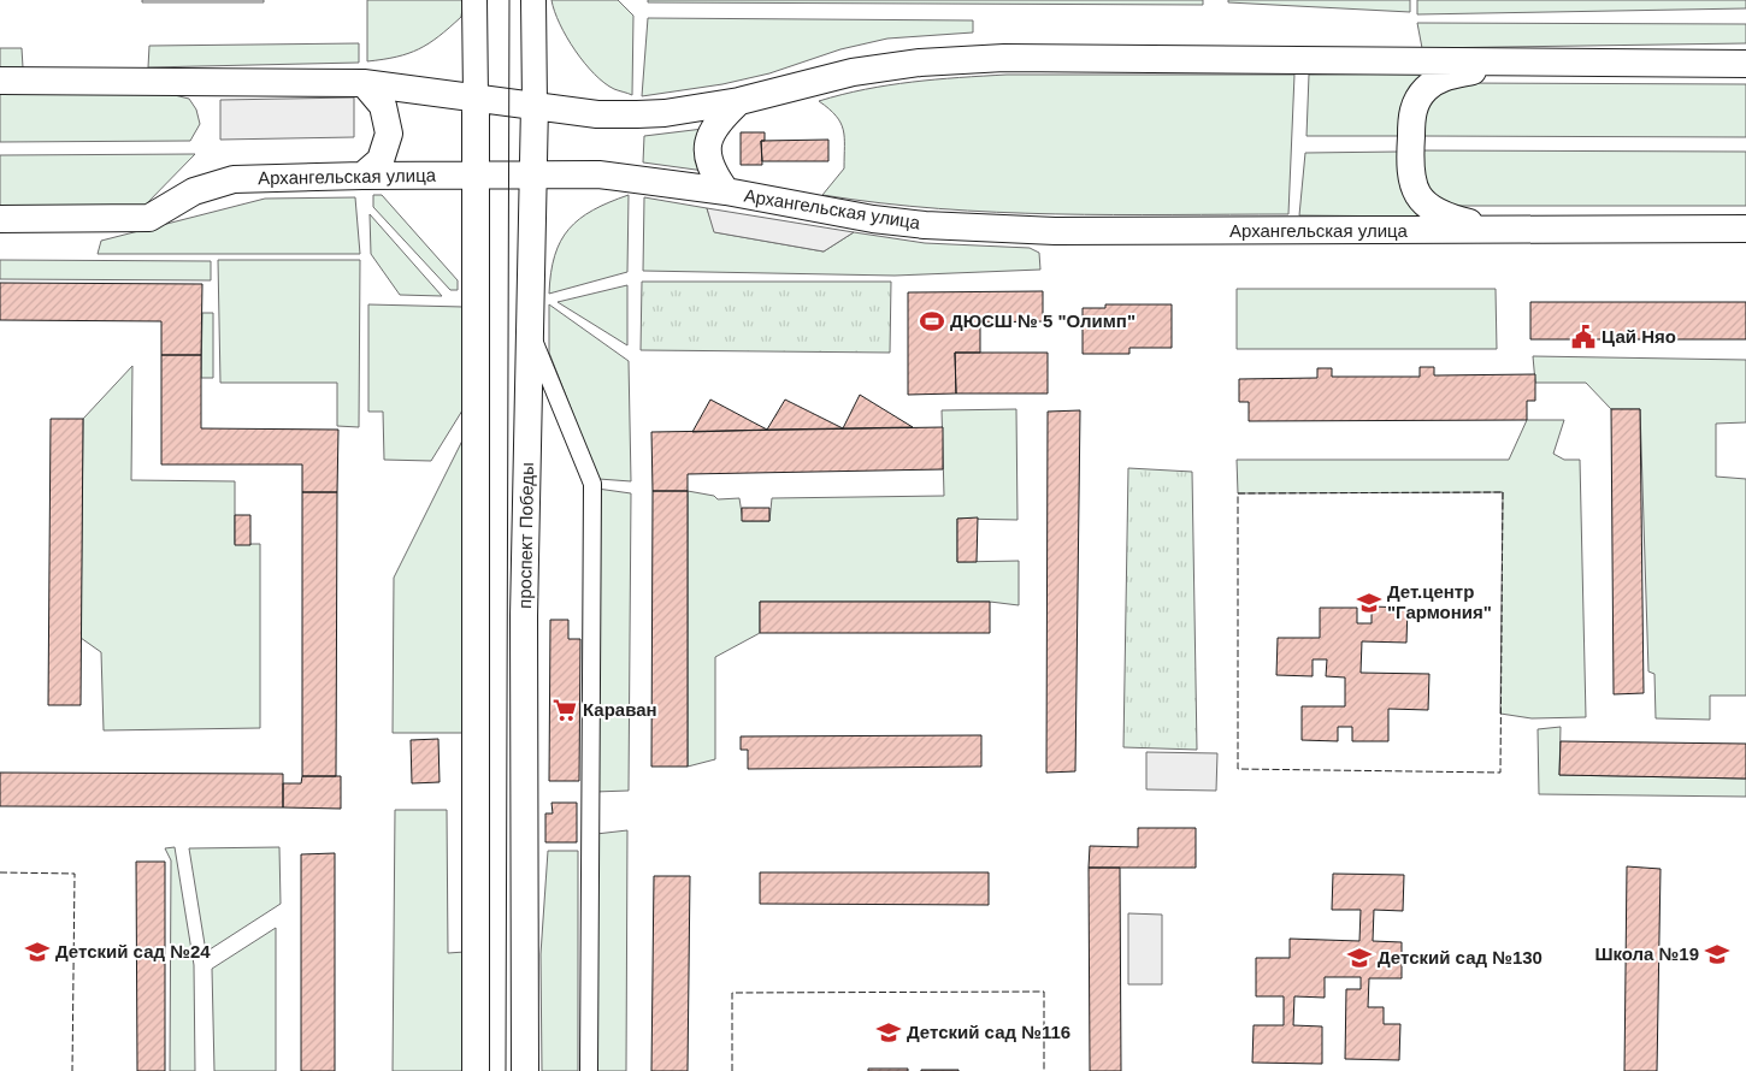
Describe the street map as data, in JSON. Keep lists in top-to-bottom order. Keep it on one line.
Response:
{"streets":{"main road":["Архангельская улица","проспект Победы"]},"crossings":[["Архангельская улица","проспект Победы"]],"places":{"sports":["ДЮСШ № 5 \"Олимп\""],"public building":["Цай Няо"],"school or university":["Дет.центр \"Гармония\"","Детский сад №24","Школа №19","Детский сад №130","Детский сад №116"],"supermarket":["Караван"]}}
